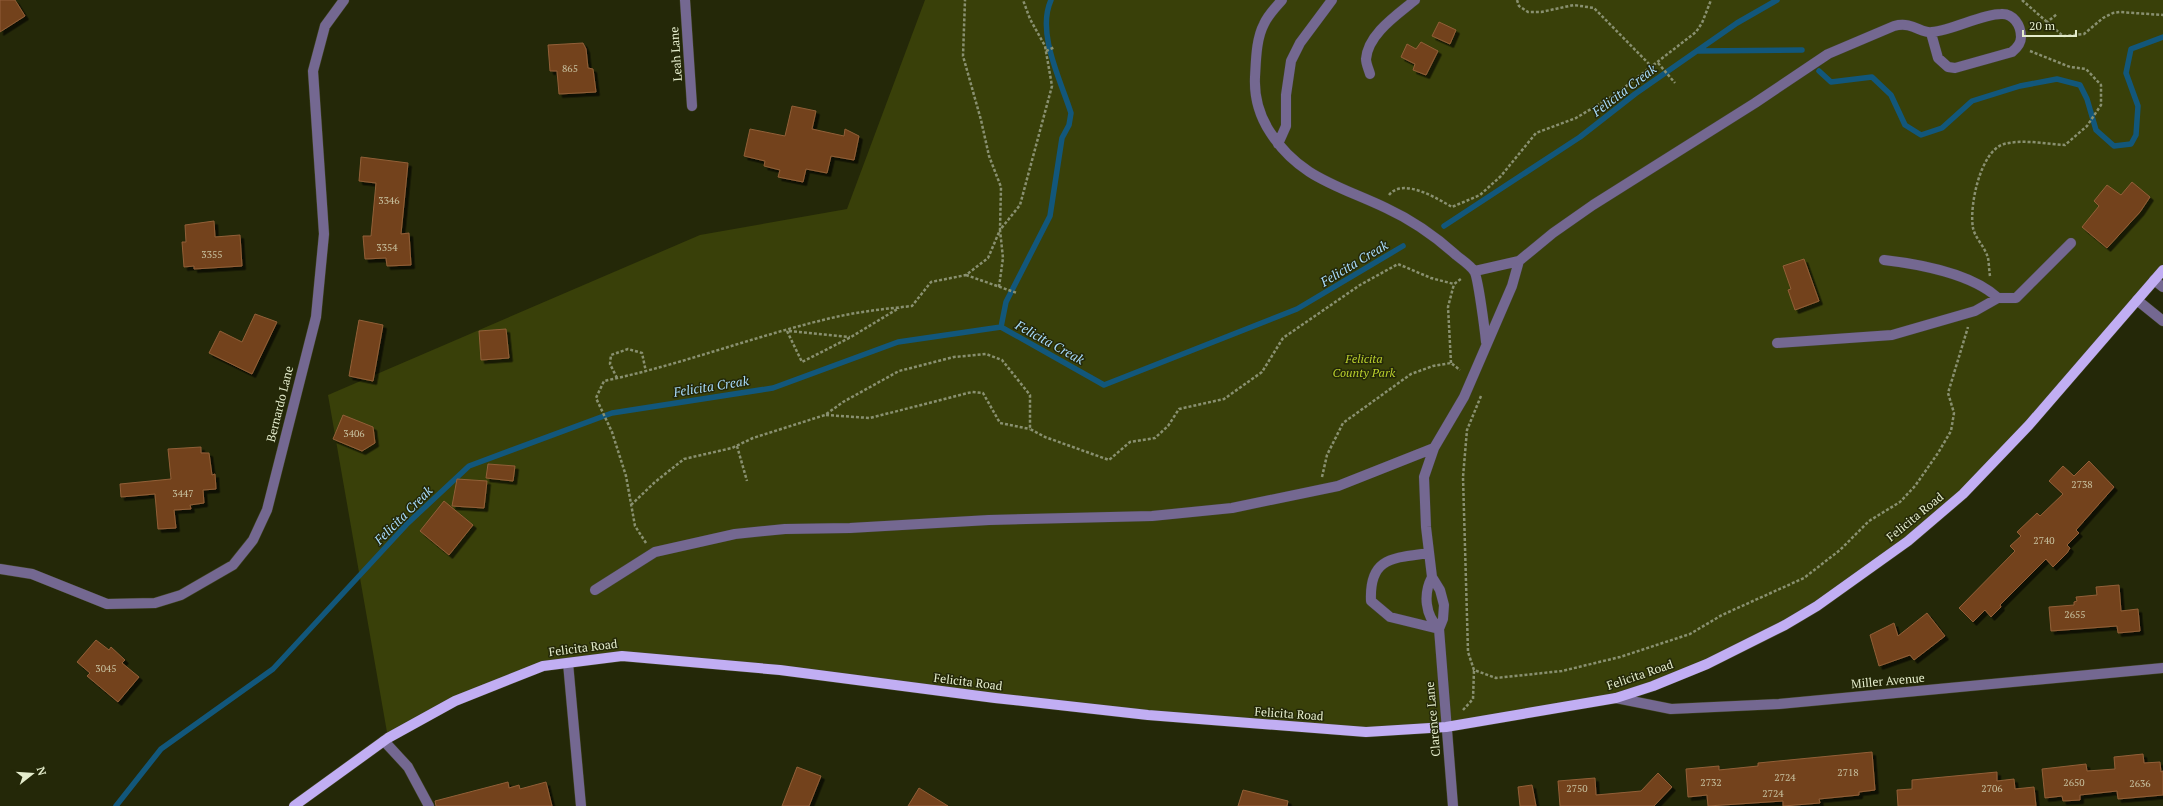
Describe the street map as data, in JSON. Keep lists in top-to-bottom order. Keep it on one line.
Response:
{"streets":{"main road":["Felicita Road"],"street":["Leah Lane","Bernardo Lane","Miller Avenue","Clarence Lane"]},"crossings":[["Felicita Road","Miller Avenue"],["Felicita Road","Clarence Lane"]],"water":["Felicita Creak"],"parks":["Felicita County Park"],"house_numbers":["865","3346","3354","3355","3406","2738","3447","2740","2655","3045","2718","2724","2732","2650","2636","2750","2706","2724"],"scale_bar":"20 m","north":"right"}
